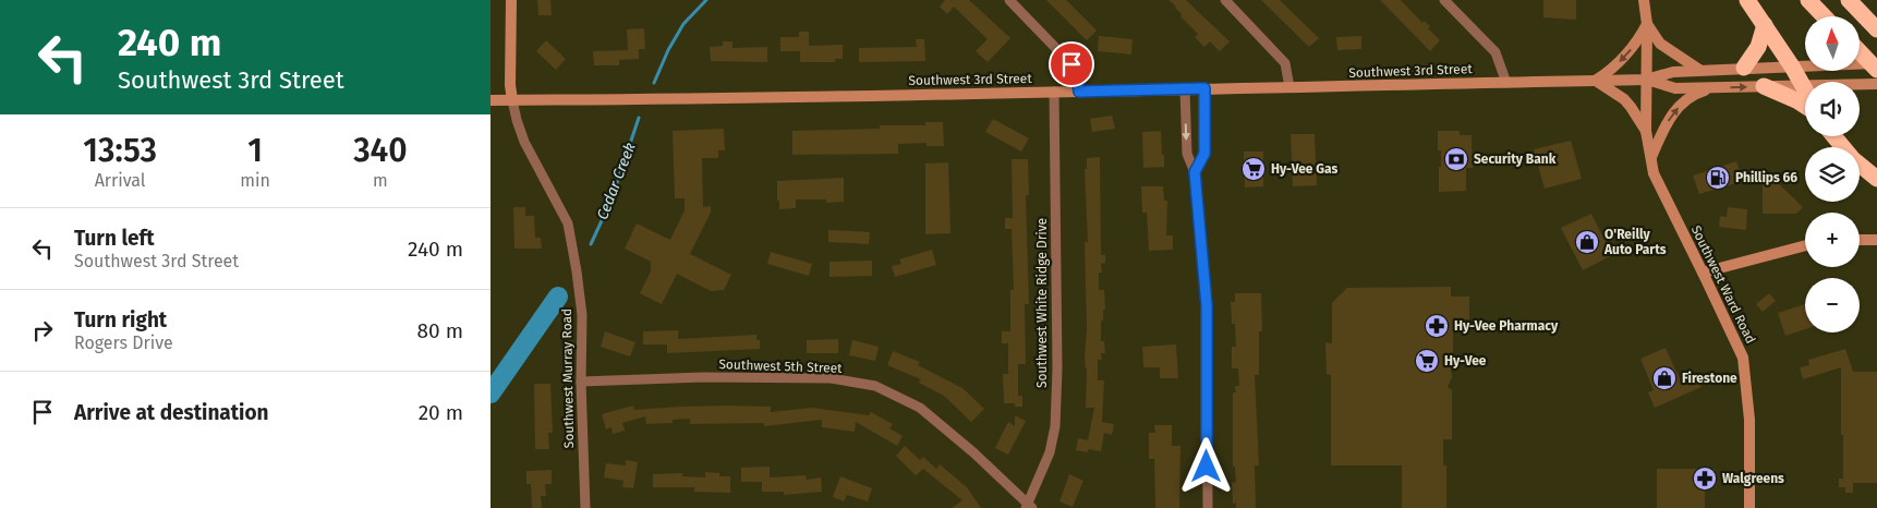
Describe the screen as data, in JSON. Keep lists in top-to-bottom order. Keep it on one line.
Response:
{"streets":{"main road":["Southwest 3rd Street","Southwest Ward Road","Southwest Murray Road"],"street":["Southwest White Ridge Drive","Southwest 5th Street"]},"crossings":[["Southwest 3rd Street","Southwest Ward Road"],["Southwest 3rd Street","Southwest White Ridge Drive"],["Southwest 3rd Street","Southwest Murray Road"],["Southwest White Ridge Drive","Southwest 5th Street"],["Southwest 5th Street","Southwest Murray Road"]],"water":["Cedar Creek"],"places":{"bank":["Security Bank"],"supermarket":["Hy-Vee Gas","Hy-Vee"],"fuel station":["Phillips 66"],"shop":["O'Reilly Auto Parts","Firestone"],"pharmacy":["Hy-Vee Pharmacy","Walgreens"]},"north":"top","page":{"turn":["240 m","Southwest 3rd Street"],"map_buttons":["+","−"],"eta":["13:53","Arrival","1","min","340","m"],"list":[{"name":"Turn left","note":"Southwest 3rd Street","value":"240 m"},{"name":"Turn right","note":"Rogers Drive","value":"80 m"},{"name":"Arrive at destination","value":"20 m"}]}}
